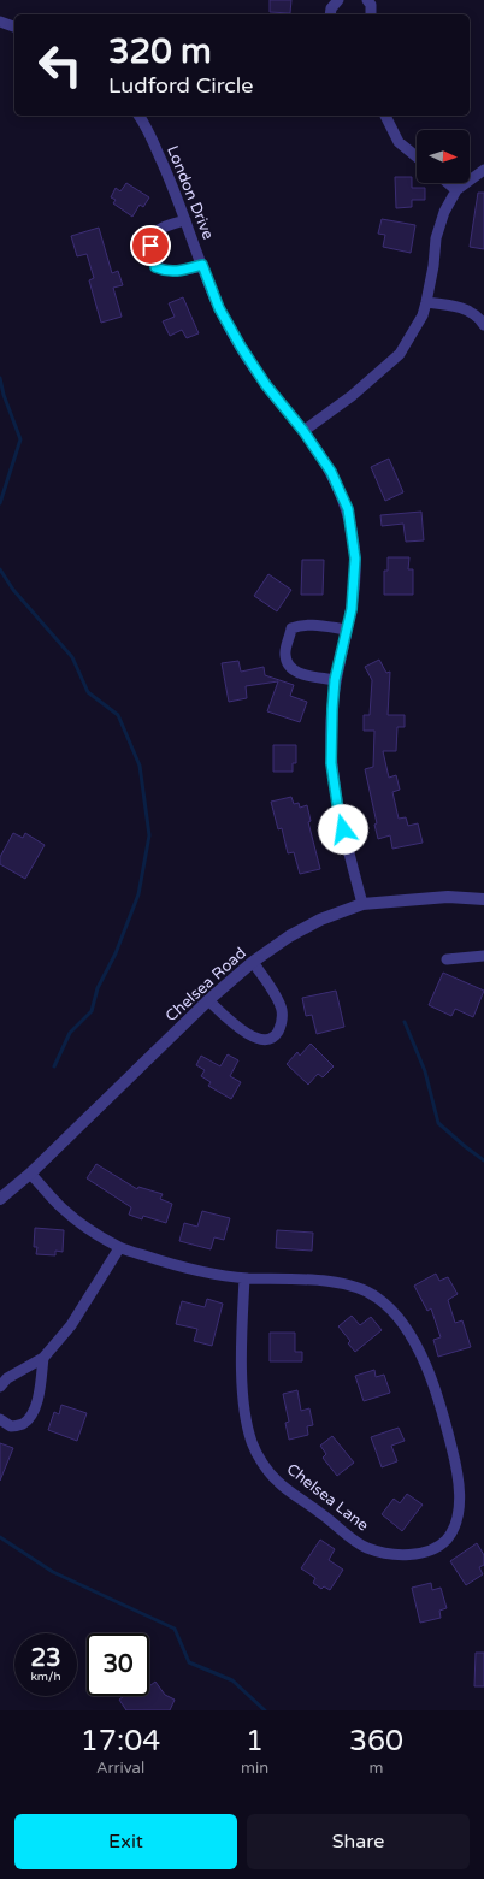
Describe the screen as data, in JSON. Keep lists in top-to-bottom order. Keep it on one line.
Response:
{"streets":{"street":["London Drive","Chelsea Road","Chelsea Lane"]},"crossings":[["London Drive","Chelsea Road"],["Chelsea Road","Chelsea Lane"]],"north":"right","page":{"turn":["320 m","Ludford Circle"],"speed":"23 km/h","limit":"30","eta":["17:04","Arrival","1","min","360","m"],"buttons":["Exit","Share"]}}
